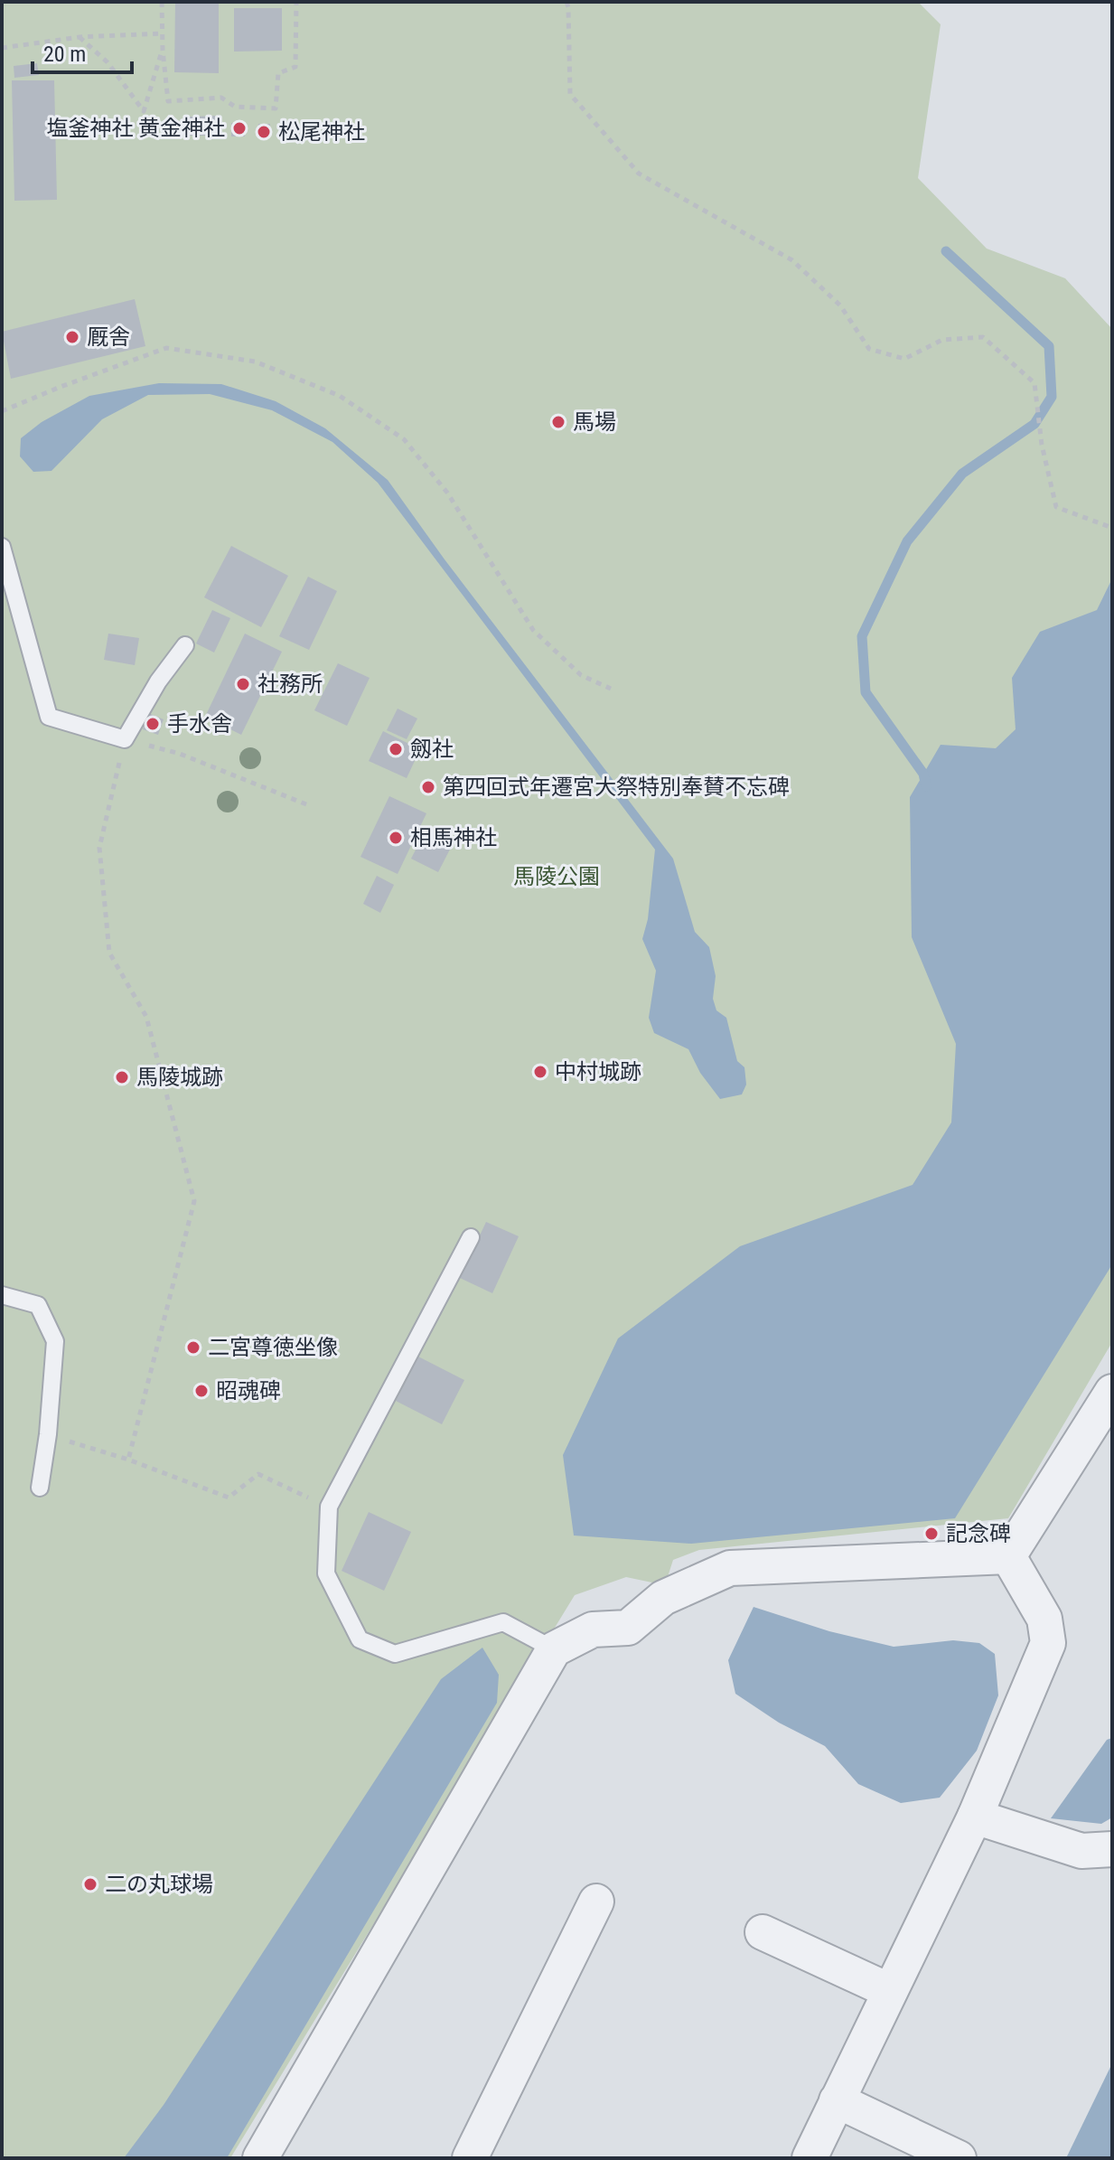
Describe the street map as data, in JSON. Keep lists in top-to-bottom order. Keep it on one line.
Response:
{"parks":["馬陵公園"],"places":["塩釜神社 黄金神社","松尾神社","厩舎","馬場","社務所","手水舎","劔社","第四回式年遷宮大祭特別奉賛不忘碑","相馬神社","中村城跡","馬陵城跡","二宮尊徳坐像","昭魂碑","記念碑","二の丸球場"],"scale_bar":"20 m"}
